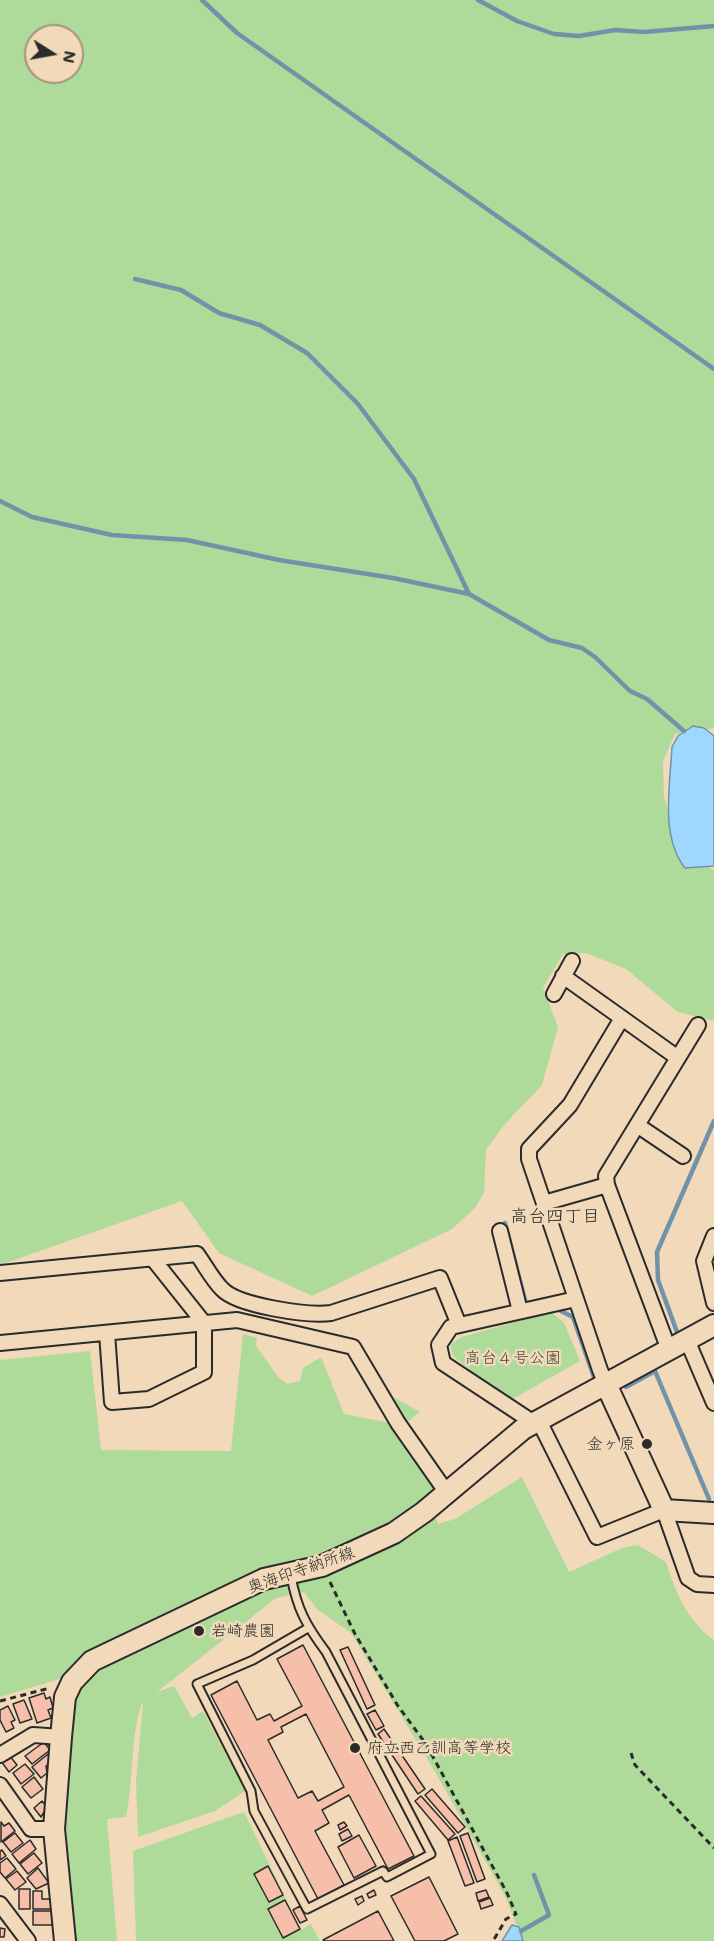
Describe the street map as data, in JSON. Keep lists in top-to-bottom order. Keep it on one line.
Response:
{"streets":{"main road":["奥海印寺納所線"]},"districts":["高台四丁目"],"parks":["高台４号公園"],"places":["金ヶ原","岩崎農園","府立西乙訓高等学校"],"north":"right"}
